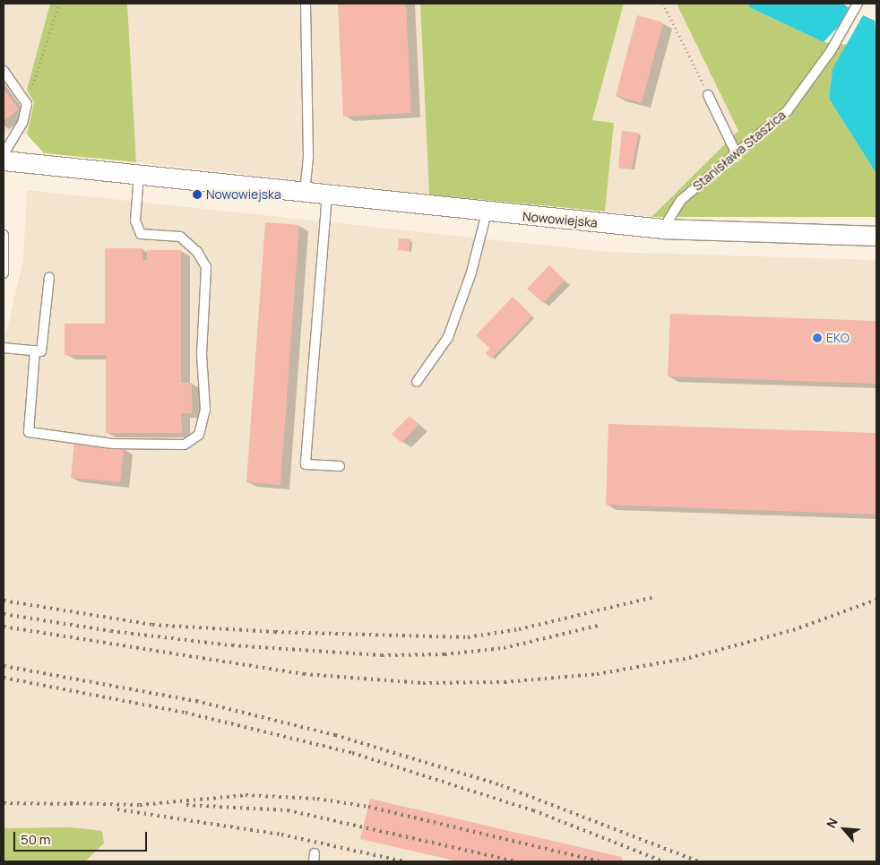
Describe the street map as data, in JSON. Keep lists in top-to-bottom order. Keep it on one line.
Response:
{"streets":{"street":["Nowowiejska"],"lane":["Stanisława Staszica"]},"crossings":[["Stanisława Staszica","Nowowiejska"]],"places":["Nowowiejska","EKO"],"scale_bar":"50 m","north":"top left"}
